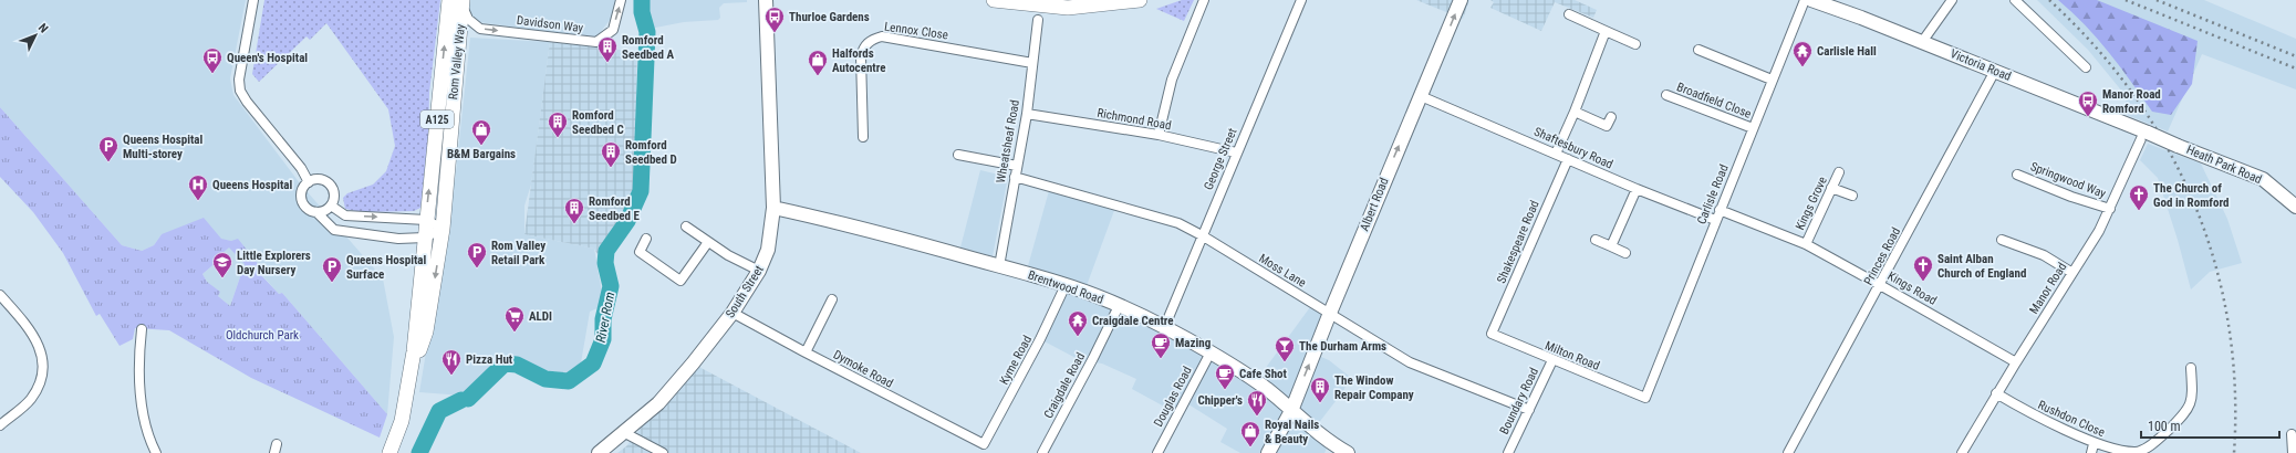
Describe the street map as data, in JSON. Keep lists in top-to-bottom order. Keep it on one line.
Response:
{"streets":{"main road":["Rom Valley Way","A125"],"street":["Davidson Way","Lennox Close","Victoria Road","Broadfield Close","Richmond Road","Wheatsheaf Road","Shaftesbury Road","George Street","Heath Park Road","Springwood Way","Carlisle Road","Kings Grove","Albert Road","Shakespeare Road","Princes Road","Moss Lane","Brentwood Road","Kings Road","Manor Road","South Street","Milton Road","Kyme Road","Dymoke Road","Craigdale Road","Douglas Road","Boundary Road","Rushdon Close"]},"crossings":[["Davidson Way","Rom Valley Way"],["Lennox Close","Wheatsheaf Road"],["Victoria Road","Heath Park Road"],["Victoria Road","Princes Road"],["Victoria Road","Manor Road"],["Broadfield Close","Carlisle Road"],["Richmond Road","Wheatsheaf Road"],["Richmond Road","George Street"],["Wheatsheaf Road","Moss Lane"],["Wheatsheaf Road","Brentwood Road"],["Shaftesbury Road","Carlisle Road"],["Shaftesbury Road","Albert Road"],["Shaftesbury Road","Shakespeare Road"],["George Street","Moss Lane"],["George Street","Brentwood Road"],["Heath Park Road","Manor Road"],["Springwood Way","Manor Road"],["Carlisle Road","Kings Road"],["Carlisle Road","Milton Road"],["Kings Grove","Kings Road"],["Albert Road","Moss Lane"],["Albert Road","Brentwood Road"],["Shakespeare Road","Milton Road"],["Princes Road","Kings Road"],["Moss Lane","Boundary Road"],["Brentwood Road","South Street"],["Brentwood Road","Kyme Road"],["Brentwood Road","Craigdale Road"],["Brentwood Road","Douglas Road"],["Kings Road","Manor Road"],["Manor Road","Rushdon Close"],["South Street","Dymoke Road"],["Milton Road","Boundary Road"],["Kyme Road","Dymoke Road"]],"one_way":["Albert Road"],"water":["River Rom"],"parks":["Oldchurch Park"],"places":{"bus stop":["Thurloe Gardens","Queen's Hospital","Manor Road Romford"],"building":["Romford Seedbed A","Romford Seedbed C","Romford Seedbed D","Romford Seedbed E","The Window Repair Company"],"temple":["Carlisle Hall","Craigdale Centre"],"shop":["Halfords Autocentre","B&M Bargains","Royal Nails & Beauty"],"parking":["Queens Hospital Multi-storey","Rom Valley Retail Park","Queens Hospital Surface"],"hospital":["Queens Hospital"],"church":["The Church of God in Romford","Saint Alban Church of England"],"school or university":["Little Explorers Day Nursery"],"supermarket":["ALDI"],"cafe":["Mazing","Cafe Shot"],"bar":["The Durham Arms"],"restaurant":["Pizza Hut","Chipper's"]},"scale_bar":"100 m","north":"top right"}
